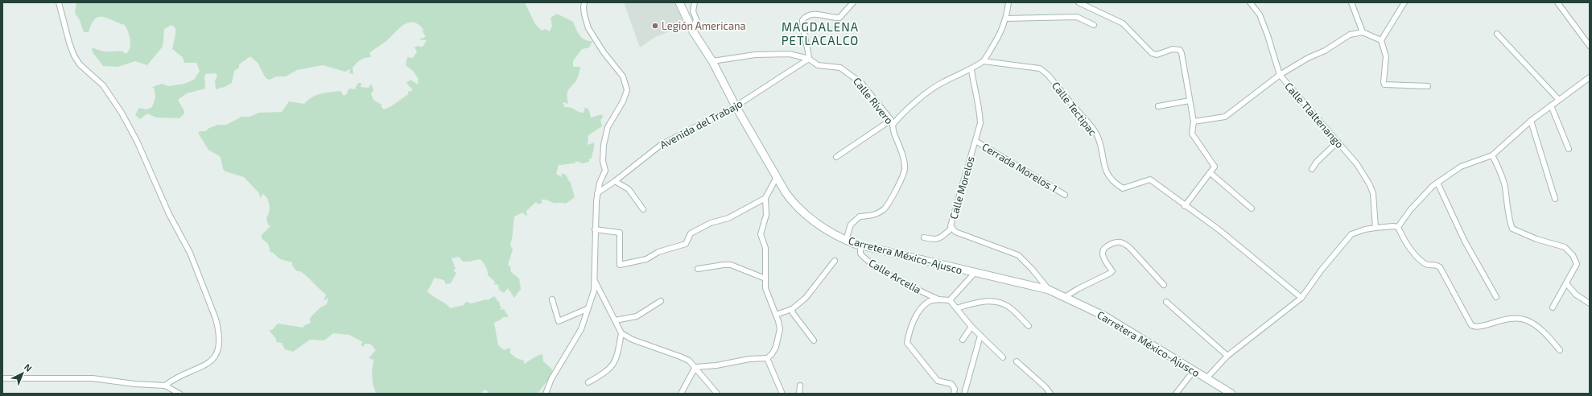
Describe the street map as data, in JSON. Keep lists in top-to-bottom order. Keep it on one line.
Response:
{"streets":{"main road":["Carretera México-Ajusco"],"street":["Calle Rivero","Calle Tectipac","Calle Tlaltenango","Avenida del Trabajo","Cerrada Morelos 1","Calle Morelos","Calle Arcelia"]},"crossings":[["Calle Rivero","Avenida del Trabajo"],["Calle Rivero","Carretera México-Ajusco"],["Avenida del Trabajo","Carretera México-Ajusco"],["Cerrada Morelos 1","Calle Morelos"],["Calle Morelos","Carretera México-Ajusco"],["Carretera México-Ajusco","Calle Arcelia"]],"districts":["MAGDALENA PETLACALCO"],"places":["Legión Americana"],"north":"top right"}
